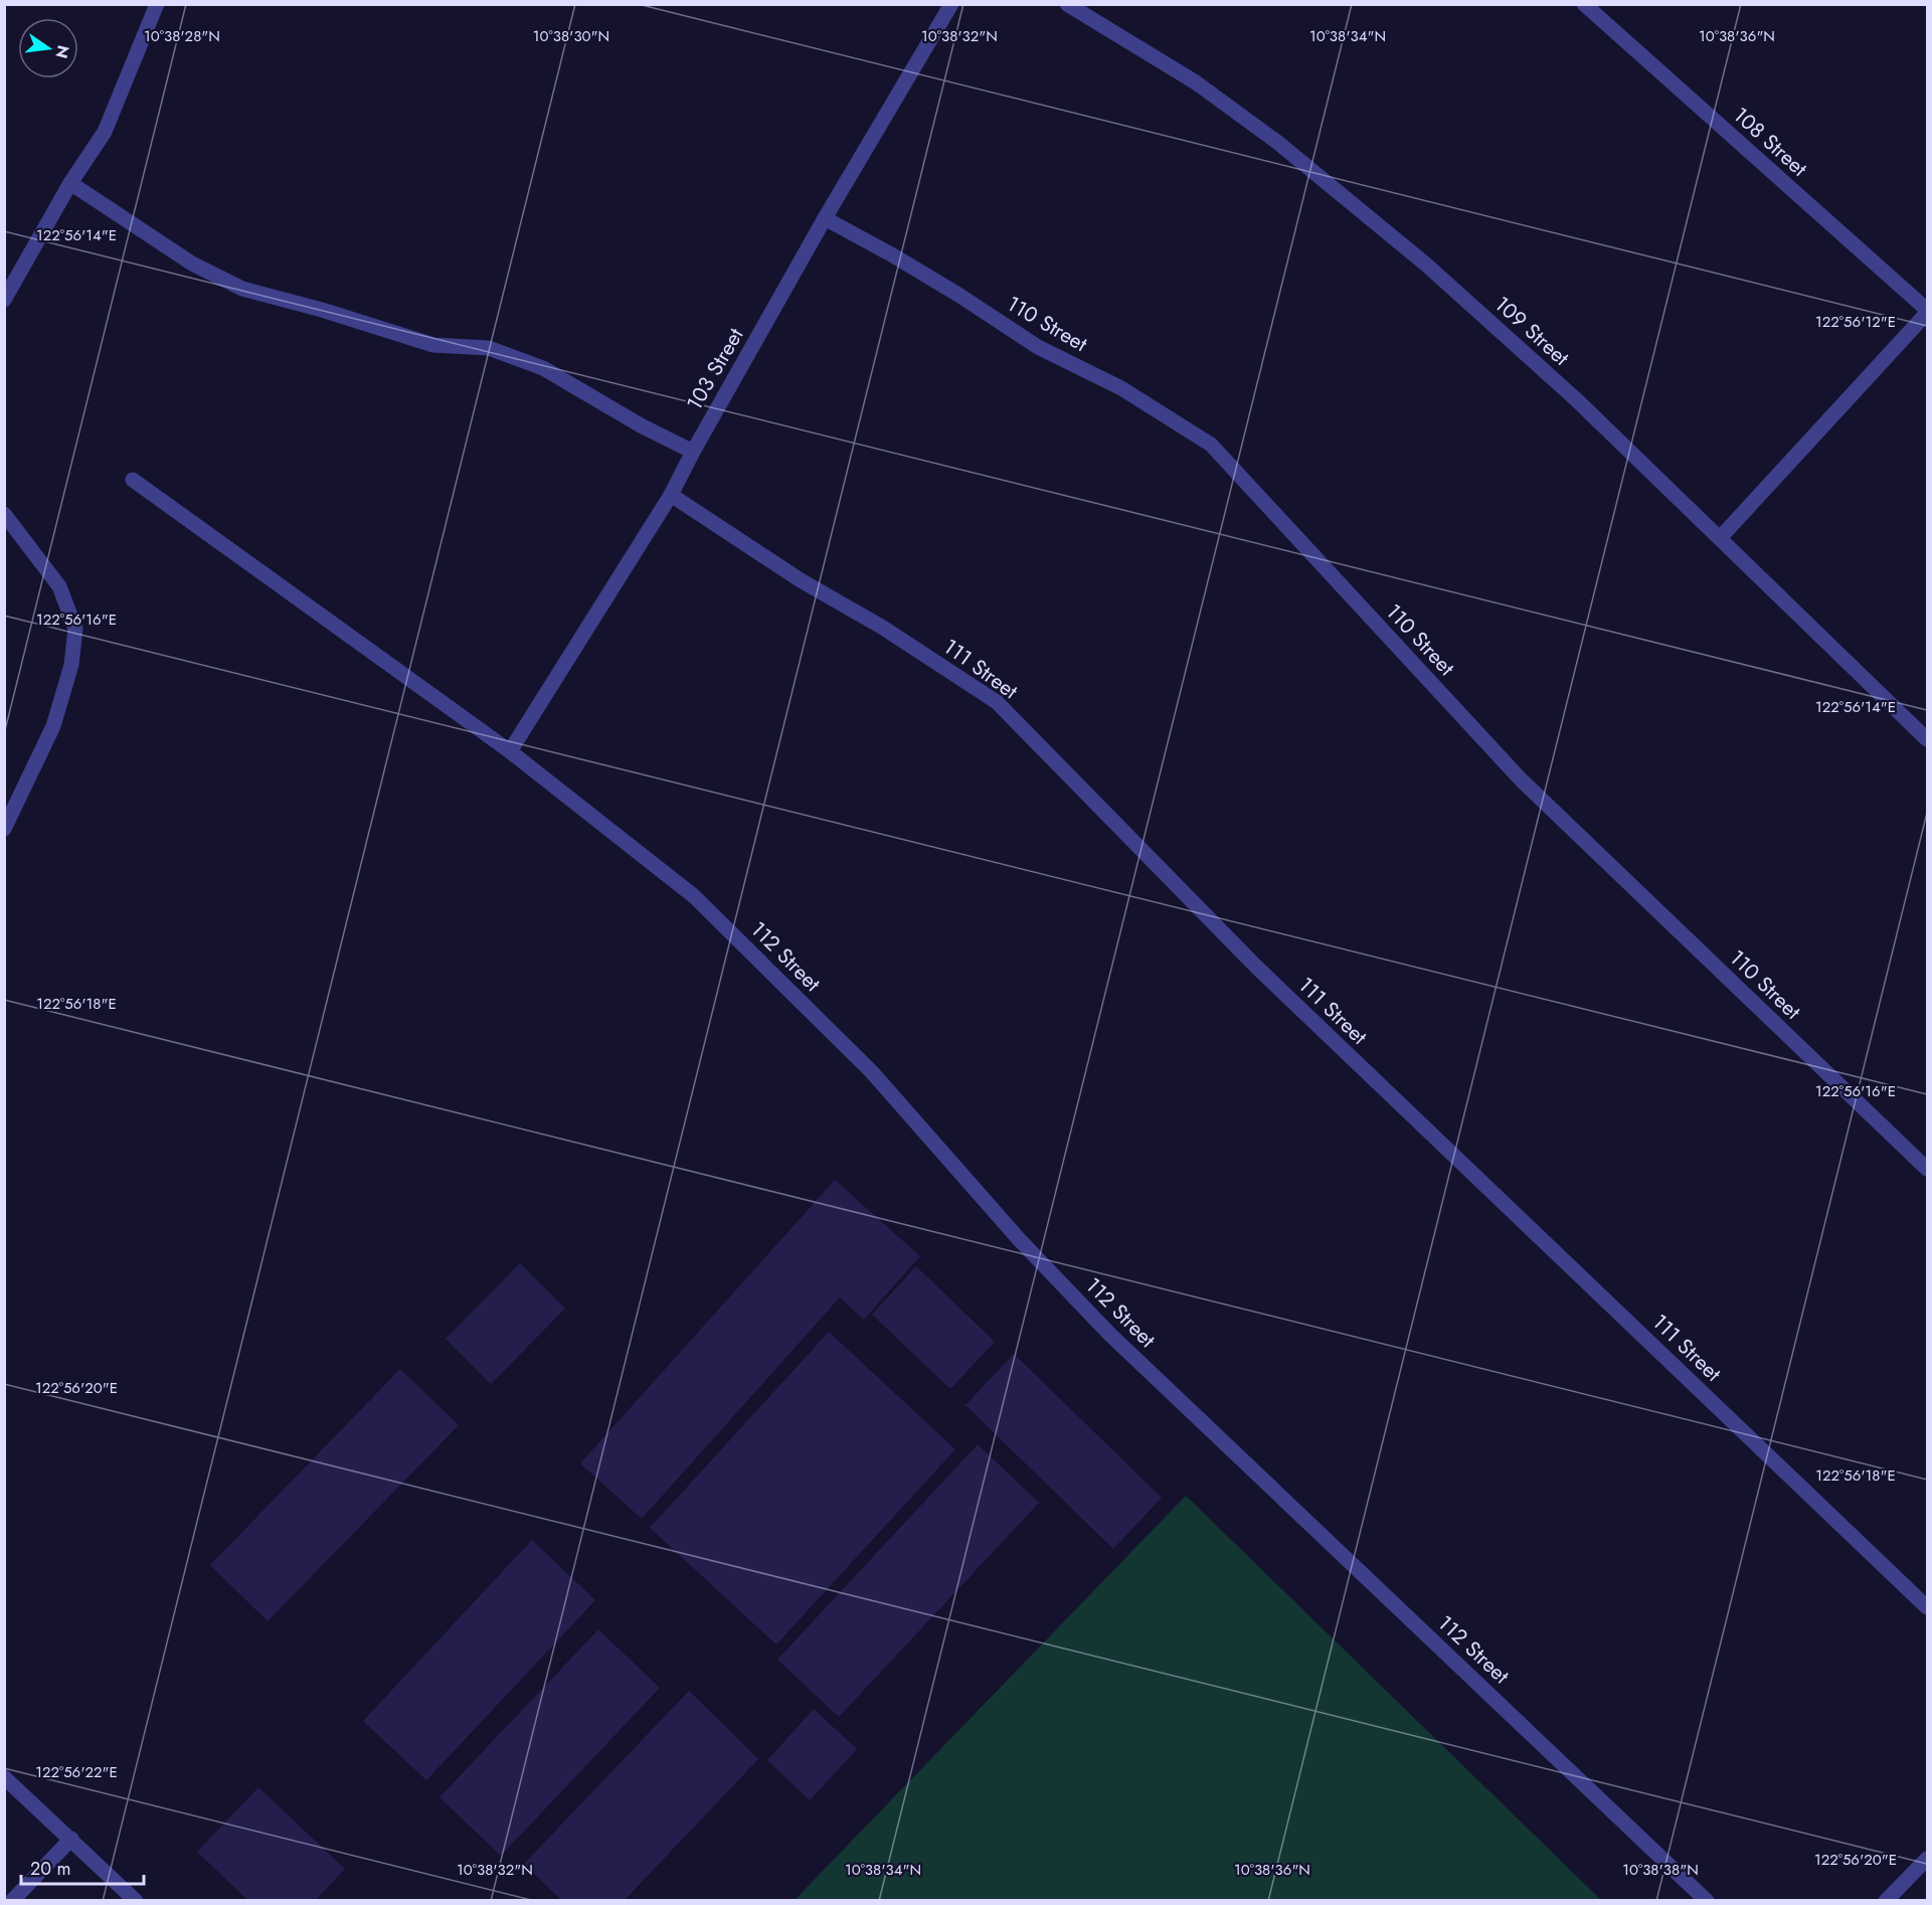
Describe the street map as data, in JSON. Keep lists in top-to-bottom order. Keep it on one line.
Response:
{"streets":{"street":["108 Street","110 Street","109 Street","103 Street","111 Street","112 Street"]},"crossings":[["110 Street","103 Street"],["103 Street","111 Street"],["103 Street","112 Street"]],"scale_bar":"20 m","north":"right","coordinates":["10°38'34\"N","10°38'28\"N","10°38'30\"N","10°38'32\"N","10°38'36\"N","122°56'14\"E","122°56'12\"E","122°56'16\"E","122°56'18\"E","122°56'20\"E","122°56'22\"E","10°38'38\"N"]}
